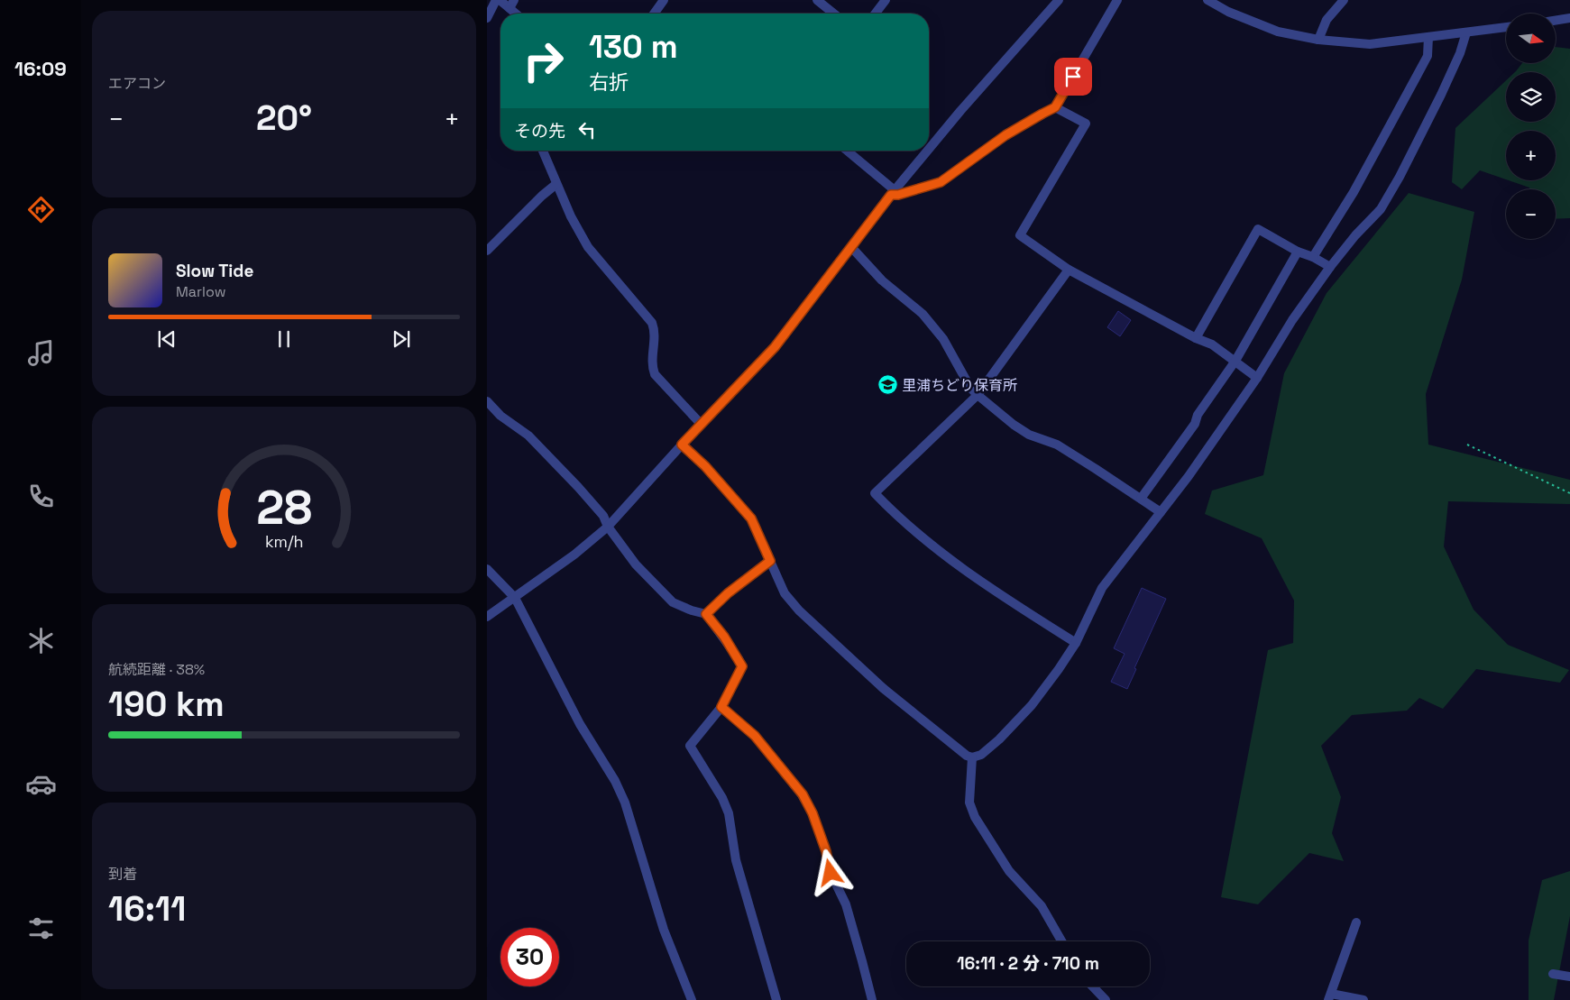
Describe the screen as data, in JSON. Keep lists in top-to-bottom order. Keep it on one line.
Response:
{"places":{"school or university":["里浦ちどり保育所"]},"north":"right","page":{"tabs":"16:09","tile":["エアコン",["航続距離 · 38%","190 km"],["到着","16:11"]],"map_buttons":["+","−"],"turn":["130 m","右折"],"heat":["−","20°","+"],"then":"その先","song":["Slow Tide","Marlow"],"limit":"30","trip":"16:11 · 2 分 · 710 m","gauge":["28","km/h"]}}
